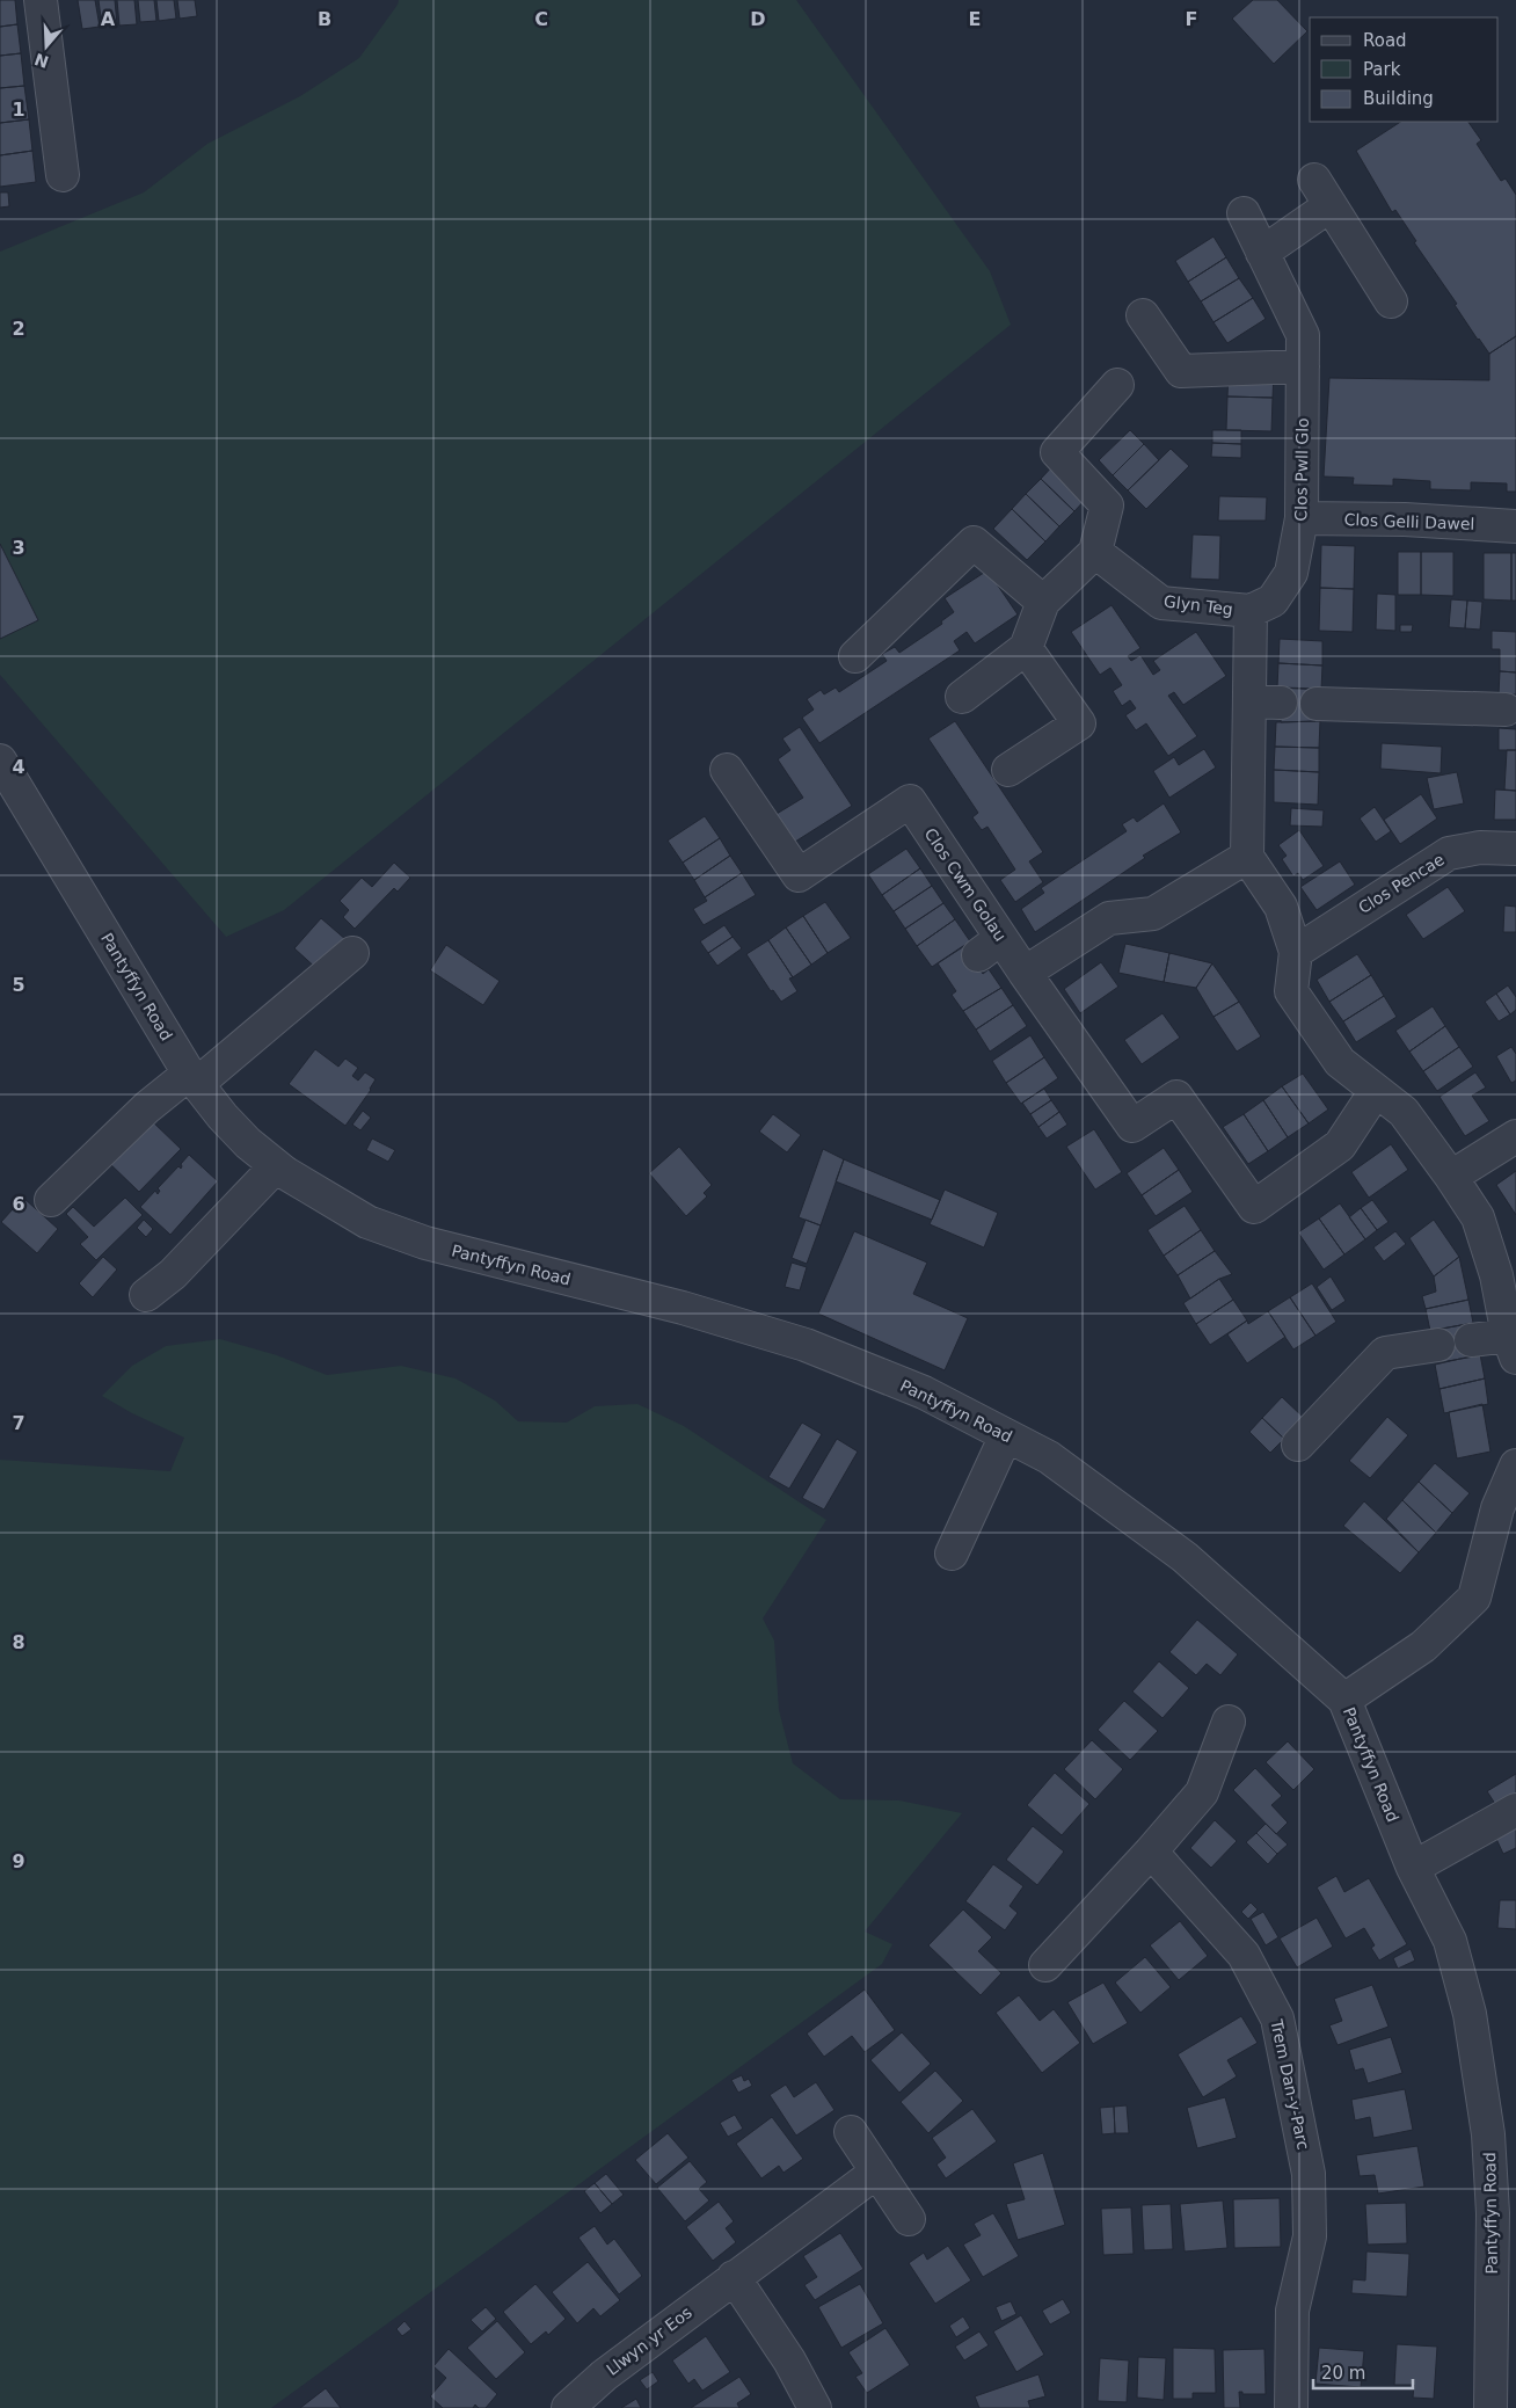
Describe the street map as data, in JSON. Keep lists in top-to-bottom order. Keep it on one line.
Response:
{"streets":{"street":["Clos Pwll Glo","Clos Gelli Dawel","Glyn Teg","Clos Pencae","Clos Cwm Golau","Pantyffyn Road","Trem Dan-y-Parc","Llwyn yr Eos"]},"crossings":[["Clos Pwll Glo","Clos Gelli Dawel"],["Clos Pwll Glo","Glyn Teg"]],"legend":["Road","Park","Building"],"scale_bar":"20 m","north":"bottom","grid":{"columns":["A","B","C","D","E","F"],"rows":["1","2","3","4","5","6","7","8","9"]}}
